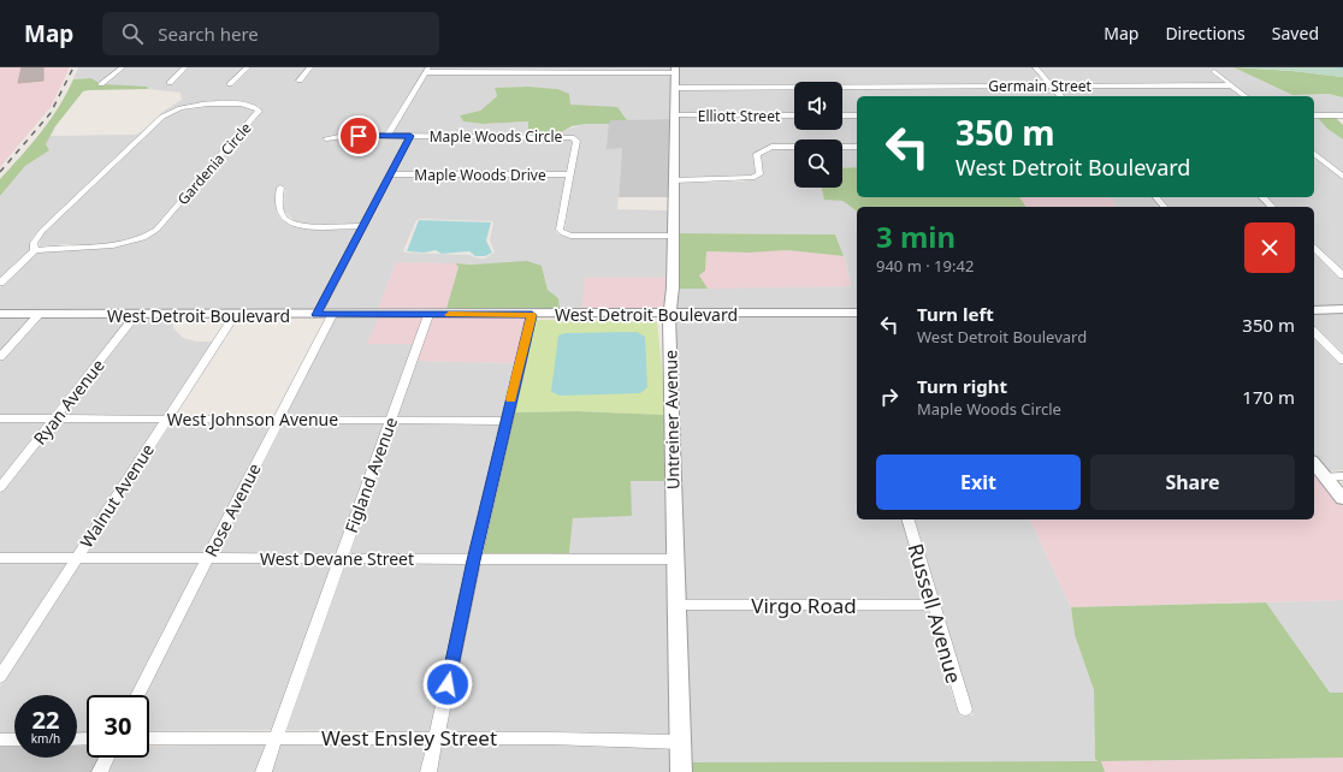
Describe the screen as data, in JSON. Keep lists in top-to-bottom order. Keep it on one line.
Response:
{"streets":{"street":["Germain Street","Elliott Street","Maple Woods Circle","Gardenia Circle","Maple Woods Drive","West Detroit Boulevard","Ryan Avenue","West Johnson Avenue","Untreiner Avenue","Figland Avenue","Walnut Avenue","Rose Avenue","West Devane Street","Virgo Road","Russell Avenue","West Ensley Street"]},"crossings":[["Germain Street","Untreiner Avenue"],["Elliott Street","Untreiner Avenue"],["Maple Woods Circle","Maple Woods Drive"],["Maple Woods Circle","West Detroit Boulevard"],["Maple Woods Circle","Untreiner Avenue"],["West Detroit Boulevard","Ryan Avenue"],["West Detroit Boulevard","Untreiner Avenue"],["West Detroit Boulevard","Figland Avenue"],["West Detroit Boulevard","Walnut Avenue"],["West Detroit Boulevard","Rose Avenue"],["Ryan Avenue","West Johnson Avenue"],["West Johnson Avenue","Figland Avenue"],["West Johnson Avenue","Walnut Avenue"],["West Johnson Avenue","Rose Avenue"],["Untreiner Avenue","West Devane Street"],["Untreiner Avenue","Virgo Road"],["Untreiner Avenue","West Ensley Street"],["Figland Avenue","West Devane Street"],["Figland Avenue","West Ensley Street"],["Walnut Avenue","West Devane Street"],["Rose Avenue","West Devane Street"],["Virgo Road","Russell Avenue"]],"page":{"header":"Map","search":"Search here","nav":["Map","Directions","Saved"],"turn":["350 m","West Detroit Boulevard"],"heading":["3 min","940 m · 19:42"],"list":[{"name":"Turn left","note":"West Detroit Boulevard","value":"350 m"},{"name":"Turn right","note":"Maple Woods Circle","value":"170 m"}],"buttons":["Exit","Share"],"speed":"22 km/h","limit":"30"}}
